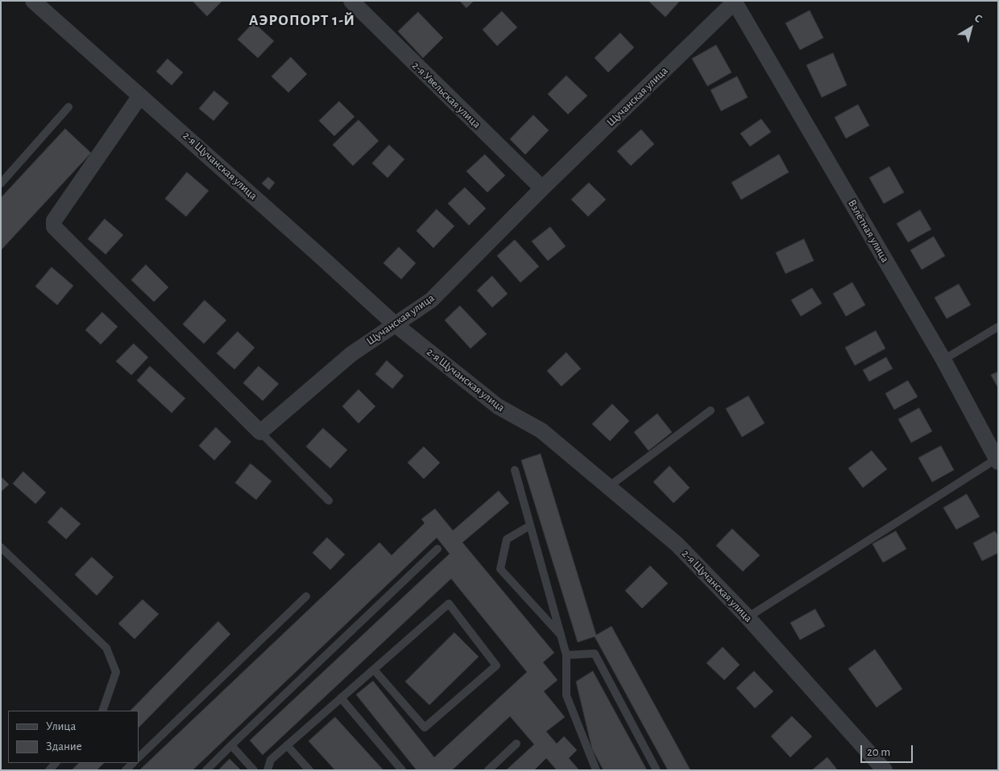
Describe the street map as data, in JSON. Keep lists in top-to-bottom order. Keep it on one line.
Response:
{"streets":{"street":["2-я Увельская улица","Щучанская улица","2-я Щучанская улица","Взлётная улица"]},"crossings":[["2-я Увельская улица","Щучанская улица"],["Щучанская улица","2-я Щучанская улица"],["Щучанская улица","Взлётная улица"]],"districts":["АЭРОПОРТ 1-Й"],"legend":["Улица","Здание"],"scale_bar":"20 m","north":"top right"}
